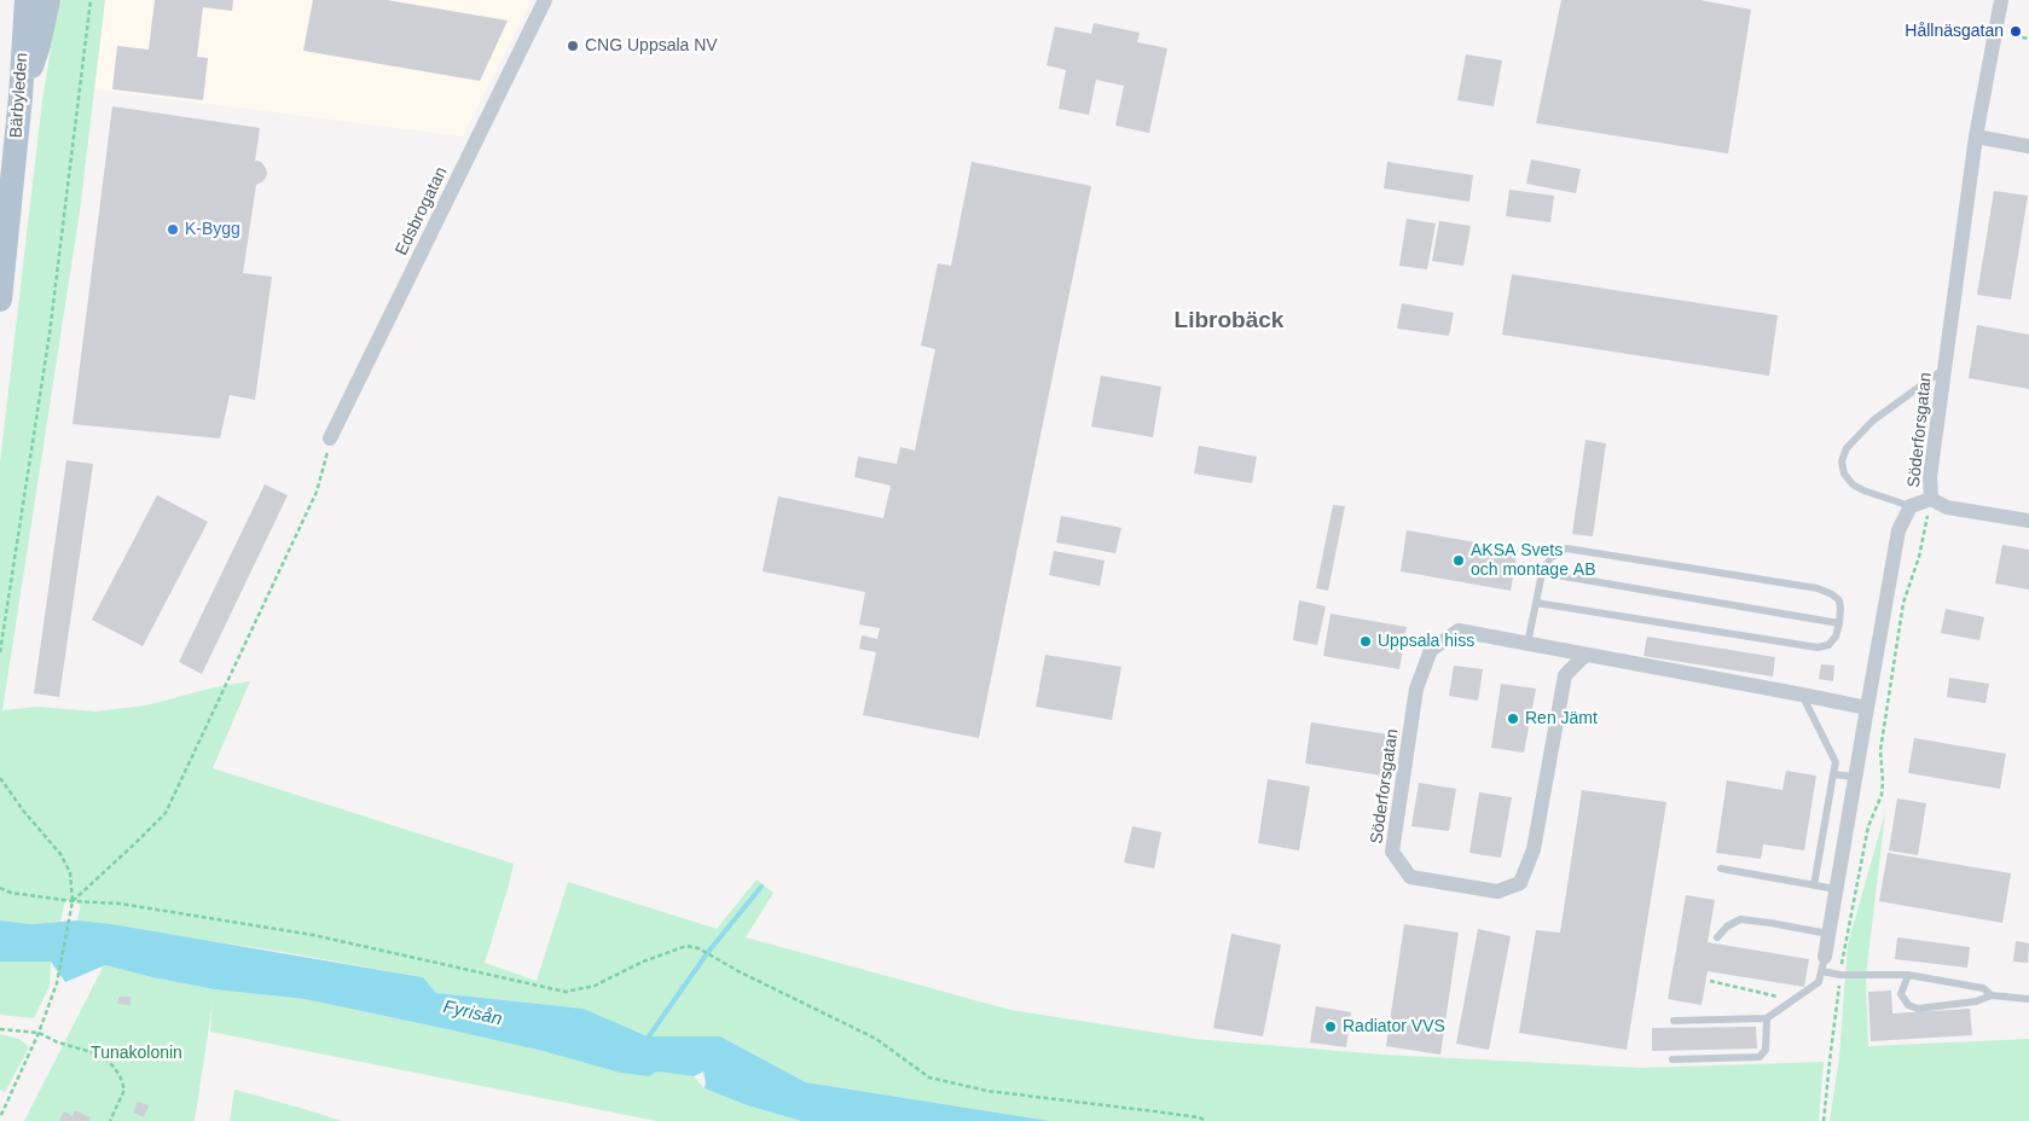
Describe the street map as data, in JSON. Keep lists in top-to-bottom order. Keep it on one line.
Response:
{"streets":{"main road":["Bärbyleden"],"street":["Edsbrogatan","Söderforsgatan"]},"districts":["Librobäck"],"water":["Fyrisån"],"parks":["Tunakolonin"],"places":["Hållnäsgatan","CNG Uppsala NV","K-Bygg","AKSA Svets och montage AB","Uppsala hiss","Ren Jämt","Radiator VVS"]}
